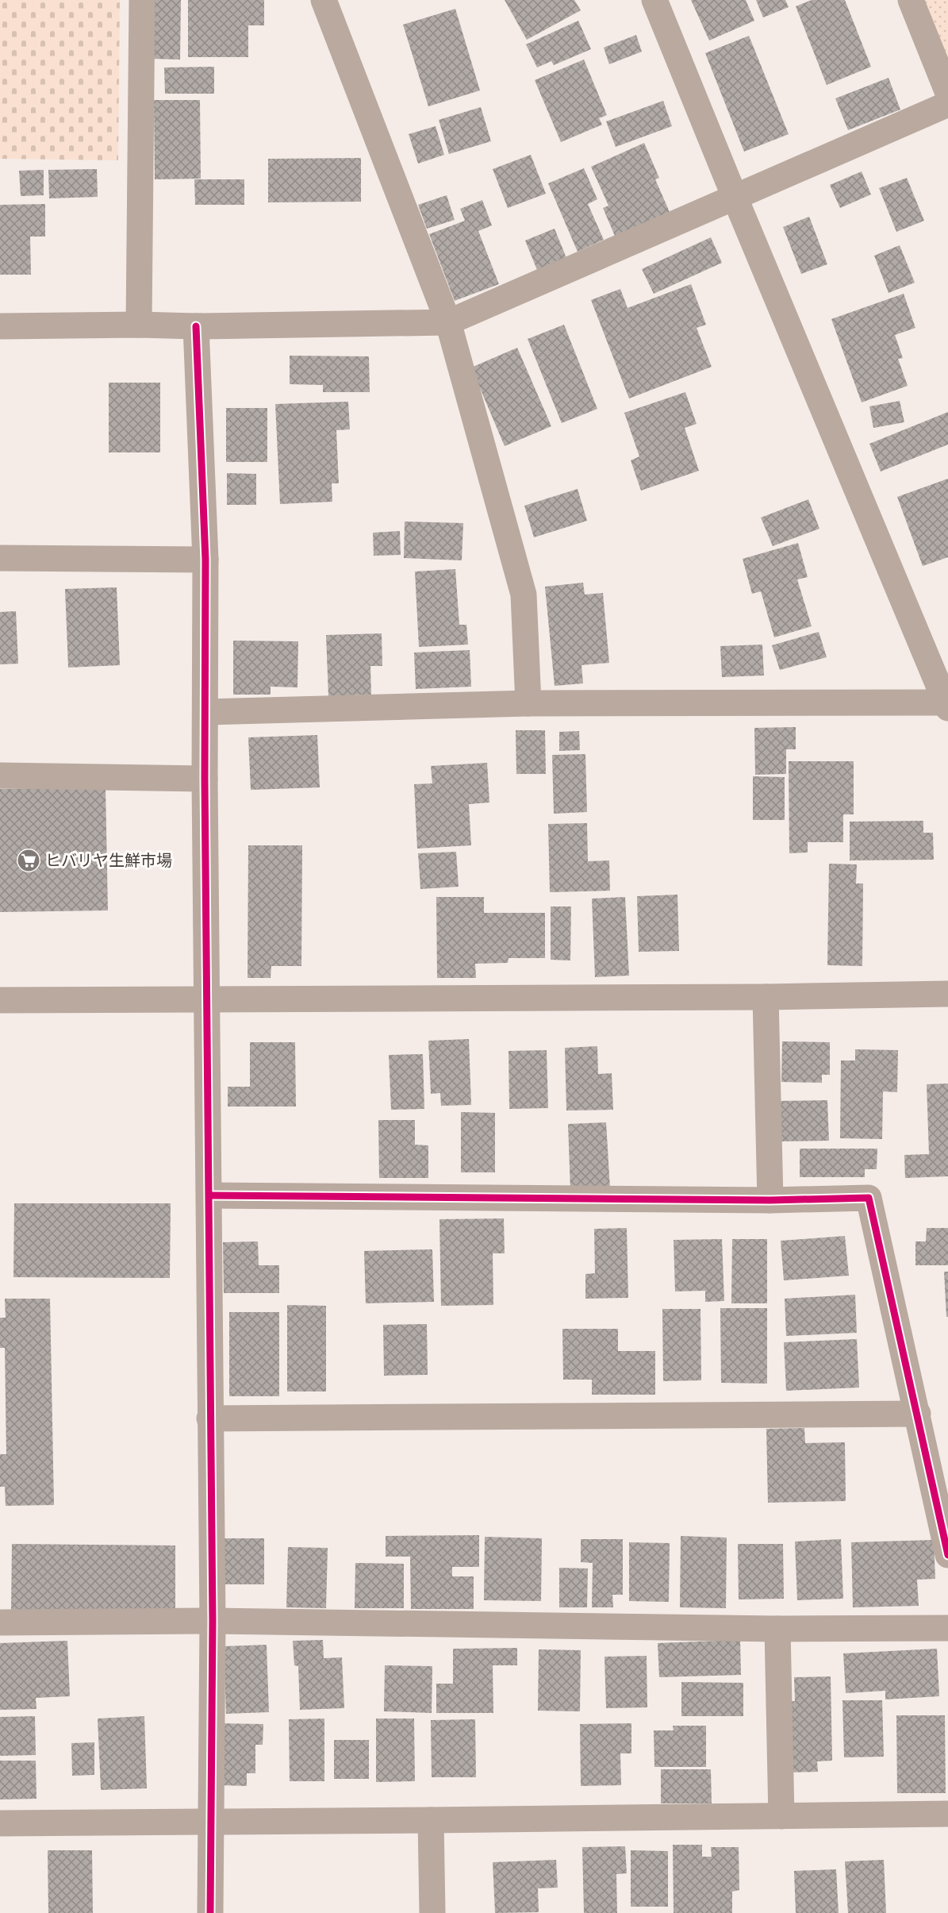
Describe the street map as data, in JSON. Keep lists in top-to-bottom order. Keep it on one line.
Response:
{"places":{"supermarket":["ヒバリヤ生鮮市場"]}}
